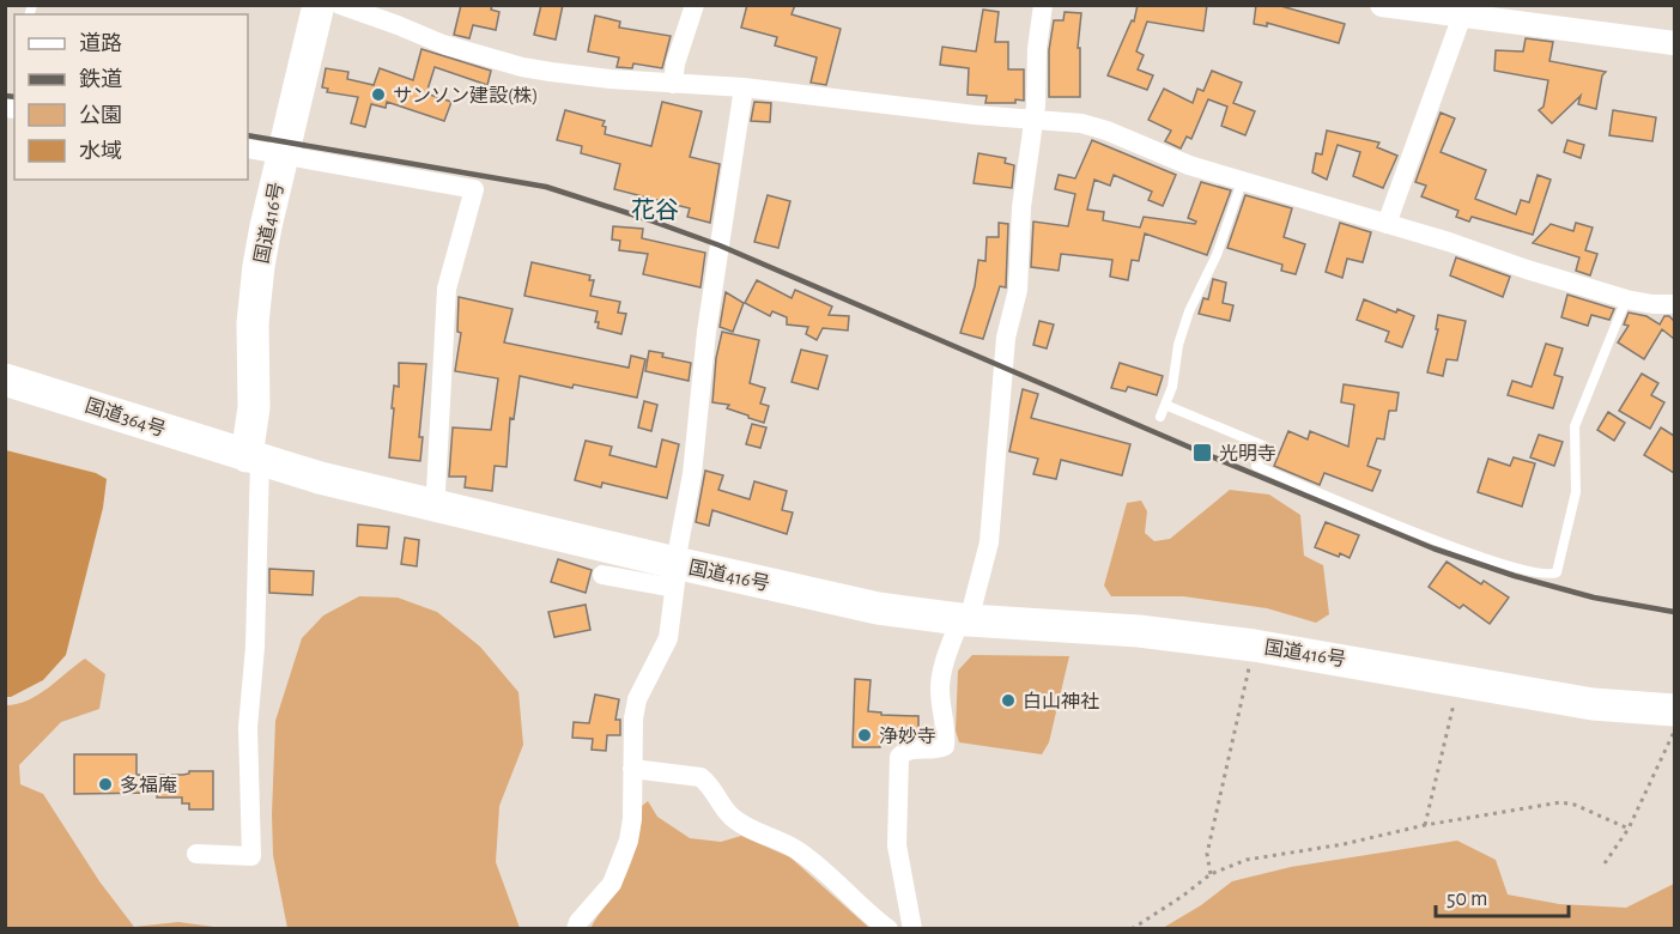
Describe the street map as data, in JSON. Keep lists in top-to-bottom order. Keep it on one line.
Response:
{"streets":{"highway":["国道416号","国道364号"]},"crossings":[["国道416号","国道364号"]],"districts":["花谷"],"places":{"other":["サンソン建設(株)","白山神社","浄妙寺","多福庵"],"transit":["光明寺"]},"legend":["道路","鉄道","公園","水域"],"scale_bar":"50 m"}
